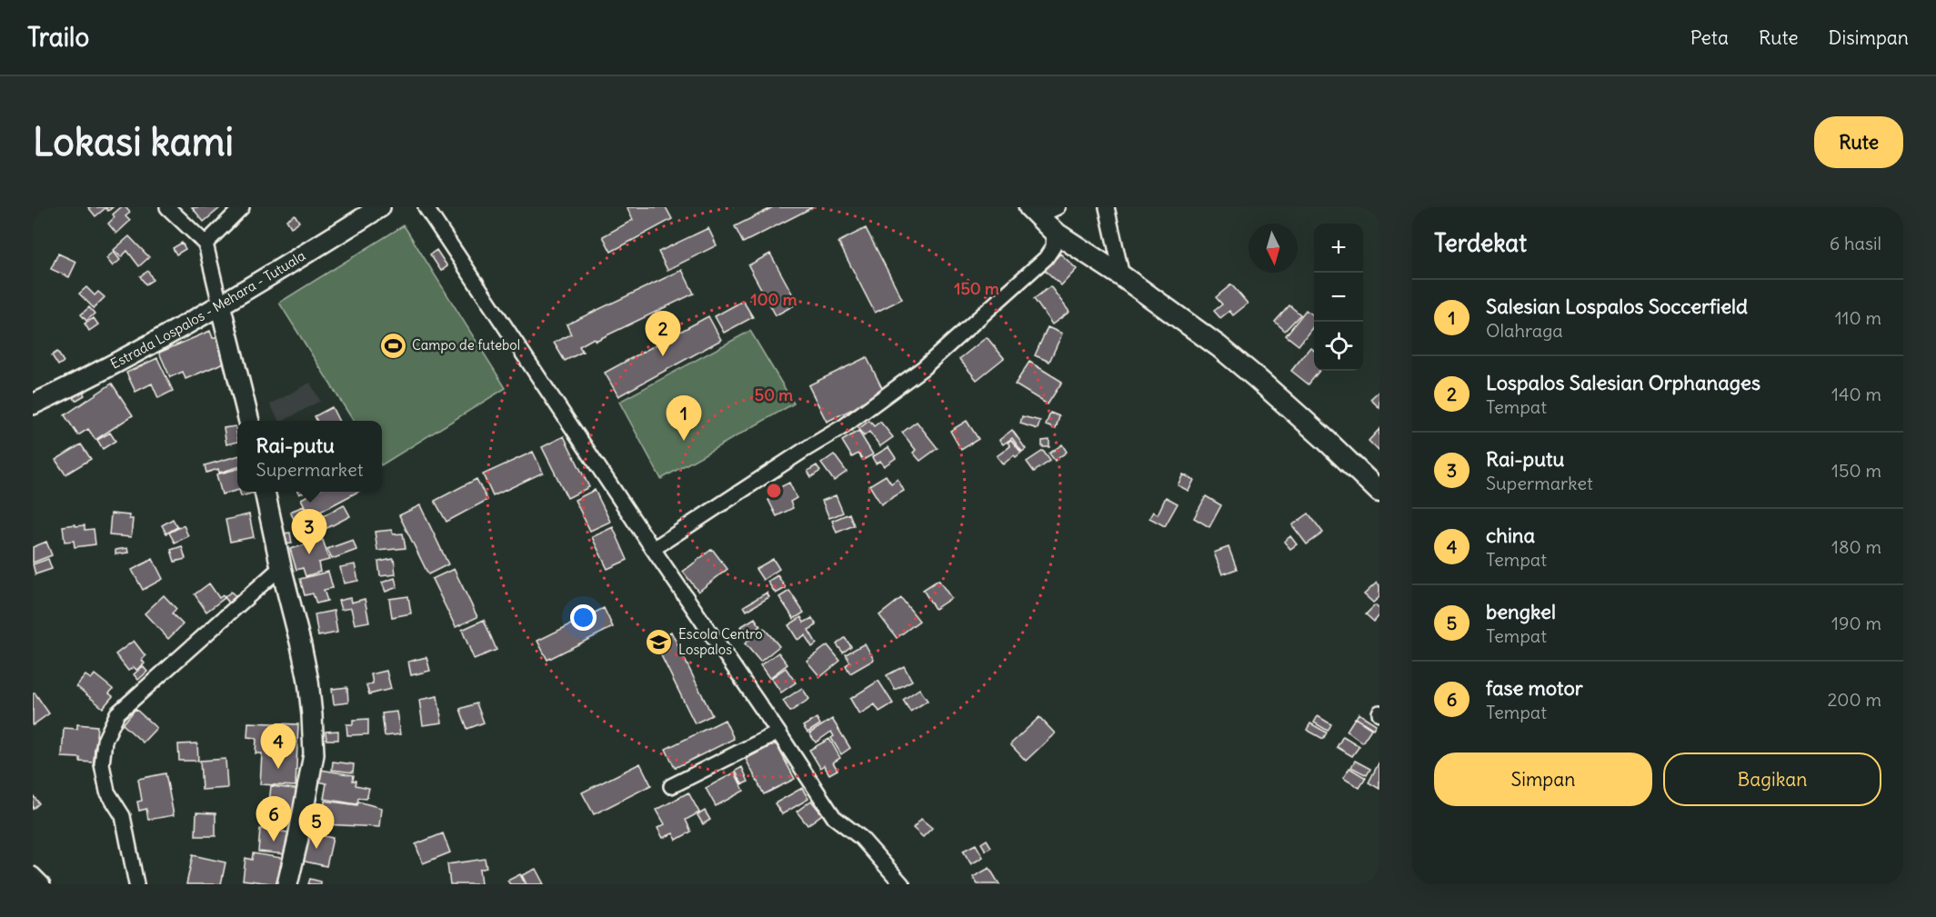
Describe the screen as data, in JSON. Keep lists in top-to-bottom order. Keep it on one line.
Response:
{"streets":{"street":["Estrada Lospalos - Mehara - Tutuala"]},"places":{"sports":["Campo de futebol"],"school or university":["Escola Centro Lospalos"]},"north":"bottom","page":{"header":"Trailo","nav":["Peta","Rute","Disimpan"],"buttons":["Rute",["Simpan","Bagikan"]],"title":"Lokasi kami","heading":["Terdekat","6 hasil"],"map_buttons":["+","−"],"list":[{"mark":"1","name":"Salesian Lospalos Soccerfield","note":"Olahraga","value":"110 m"},{"mark":"2","name":"Lospalos Salesian Orphanages","note":"Tempat","value":"140 m"},{"mark":"3","name":"Rai-putu","note":"Supermarket","value":"150 m"},{"mark":"4","name":"china","note":"Tempat","value":"180 m"},{"mark":"5","name":"bengkel","note":"Tempat","value":"190 m"},{"mark":"6","name":"fase motor","note":"Tempat","value":"200 m"}],"pins":["2","1","3","4","6","5"],"popup":["Rai-putu","Supermarket"]},"rings":["150 m","100 m","50 m"]}
